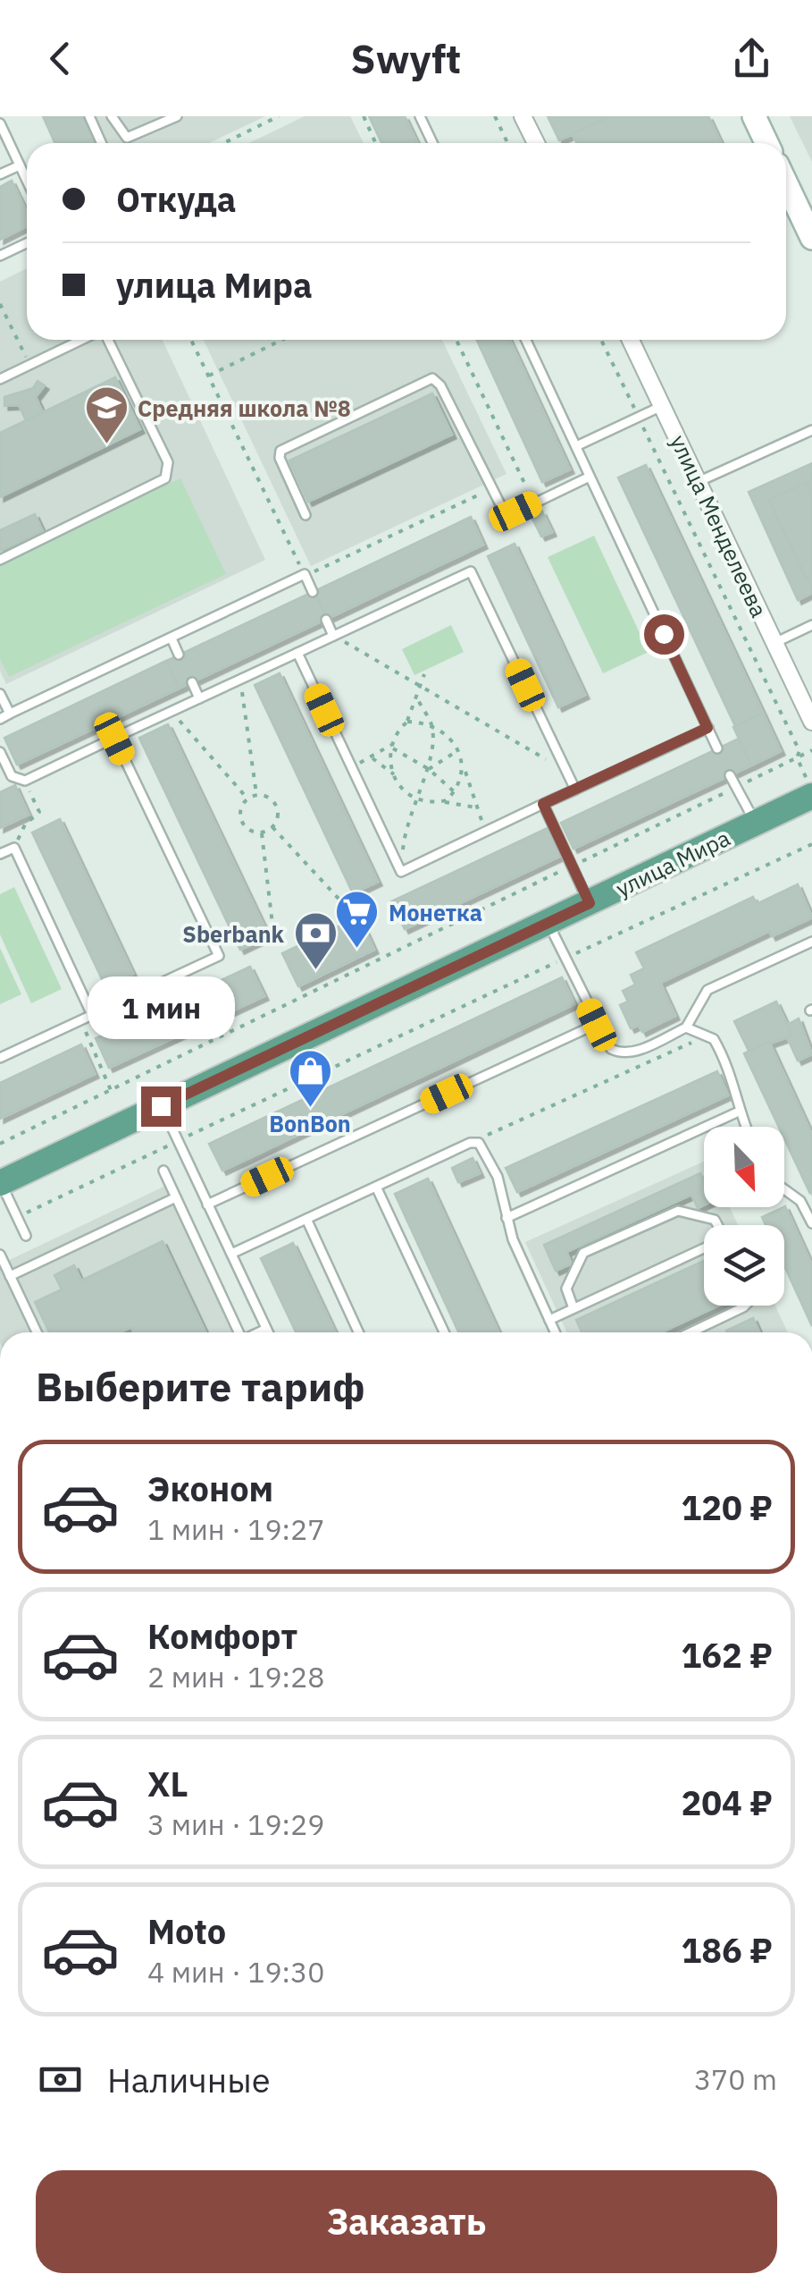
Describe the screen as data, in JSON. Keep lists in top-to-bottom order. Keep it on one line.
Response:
{"streets":{"main road":["улица Мира"],"street":["улица Менделеева"]},"places":{"school or university":["Средняя школа №8"],"supermarket":["Монетка"],"bank":["Sberbank"],"shop":["BonBon"]},"north":"bottom right","page":{"header":"Swyft","banner":["Откуда","улица Мира"],"bubble":"1 мин","heading":"Выберите тариф","list":[{"name":"Эконом","note":"1 мин · 19:27","value":"120 ₽"},{"name":"Комфорт","note":"2 мин · 19:28","value":"162 ₽"},{"name":"XL","note":"3 мин · 19:29","value":"204 ₽"},{"name":"Moto","note":"4 мин · 19:30","value":"186 ₽"}],"pay":["Наличные","370 m"],"buttons":"Заказать"}}
